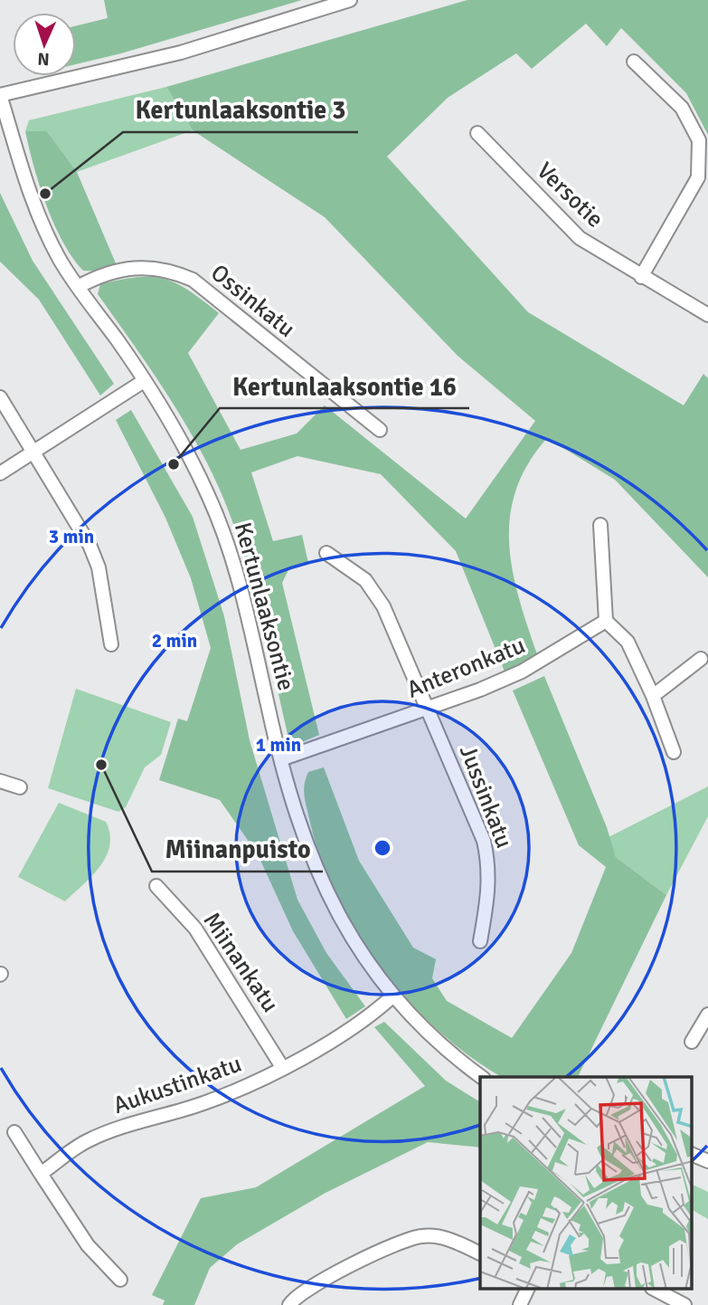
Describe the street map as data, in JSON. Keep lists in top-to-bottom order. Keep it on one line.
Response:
{"streets":{"street":["Versotie","Ossinkatu","Kertunlaaksontie","Anteronkatu","Jussinkatu","Miinankatu","Aukustinkatu"]},"crossings":[["Ossinkatu","Kertunlaaksontie"],["Kertunlaaksontie","Anteronkatu"],["Kertunlaaksontie","Aukustinkatu"],["Anteronkatu","Jussinkatu"],["Miinankatu","Aukustinkatu"]],"places":["Kertunlaaksontie 3","Kertunlaaksontie 16","Miinanpuisto"],"north":"bottom","rings":["3 min","2 min","1 min"]}
